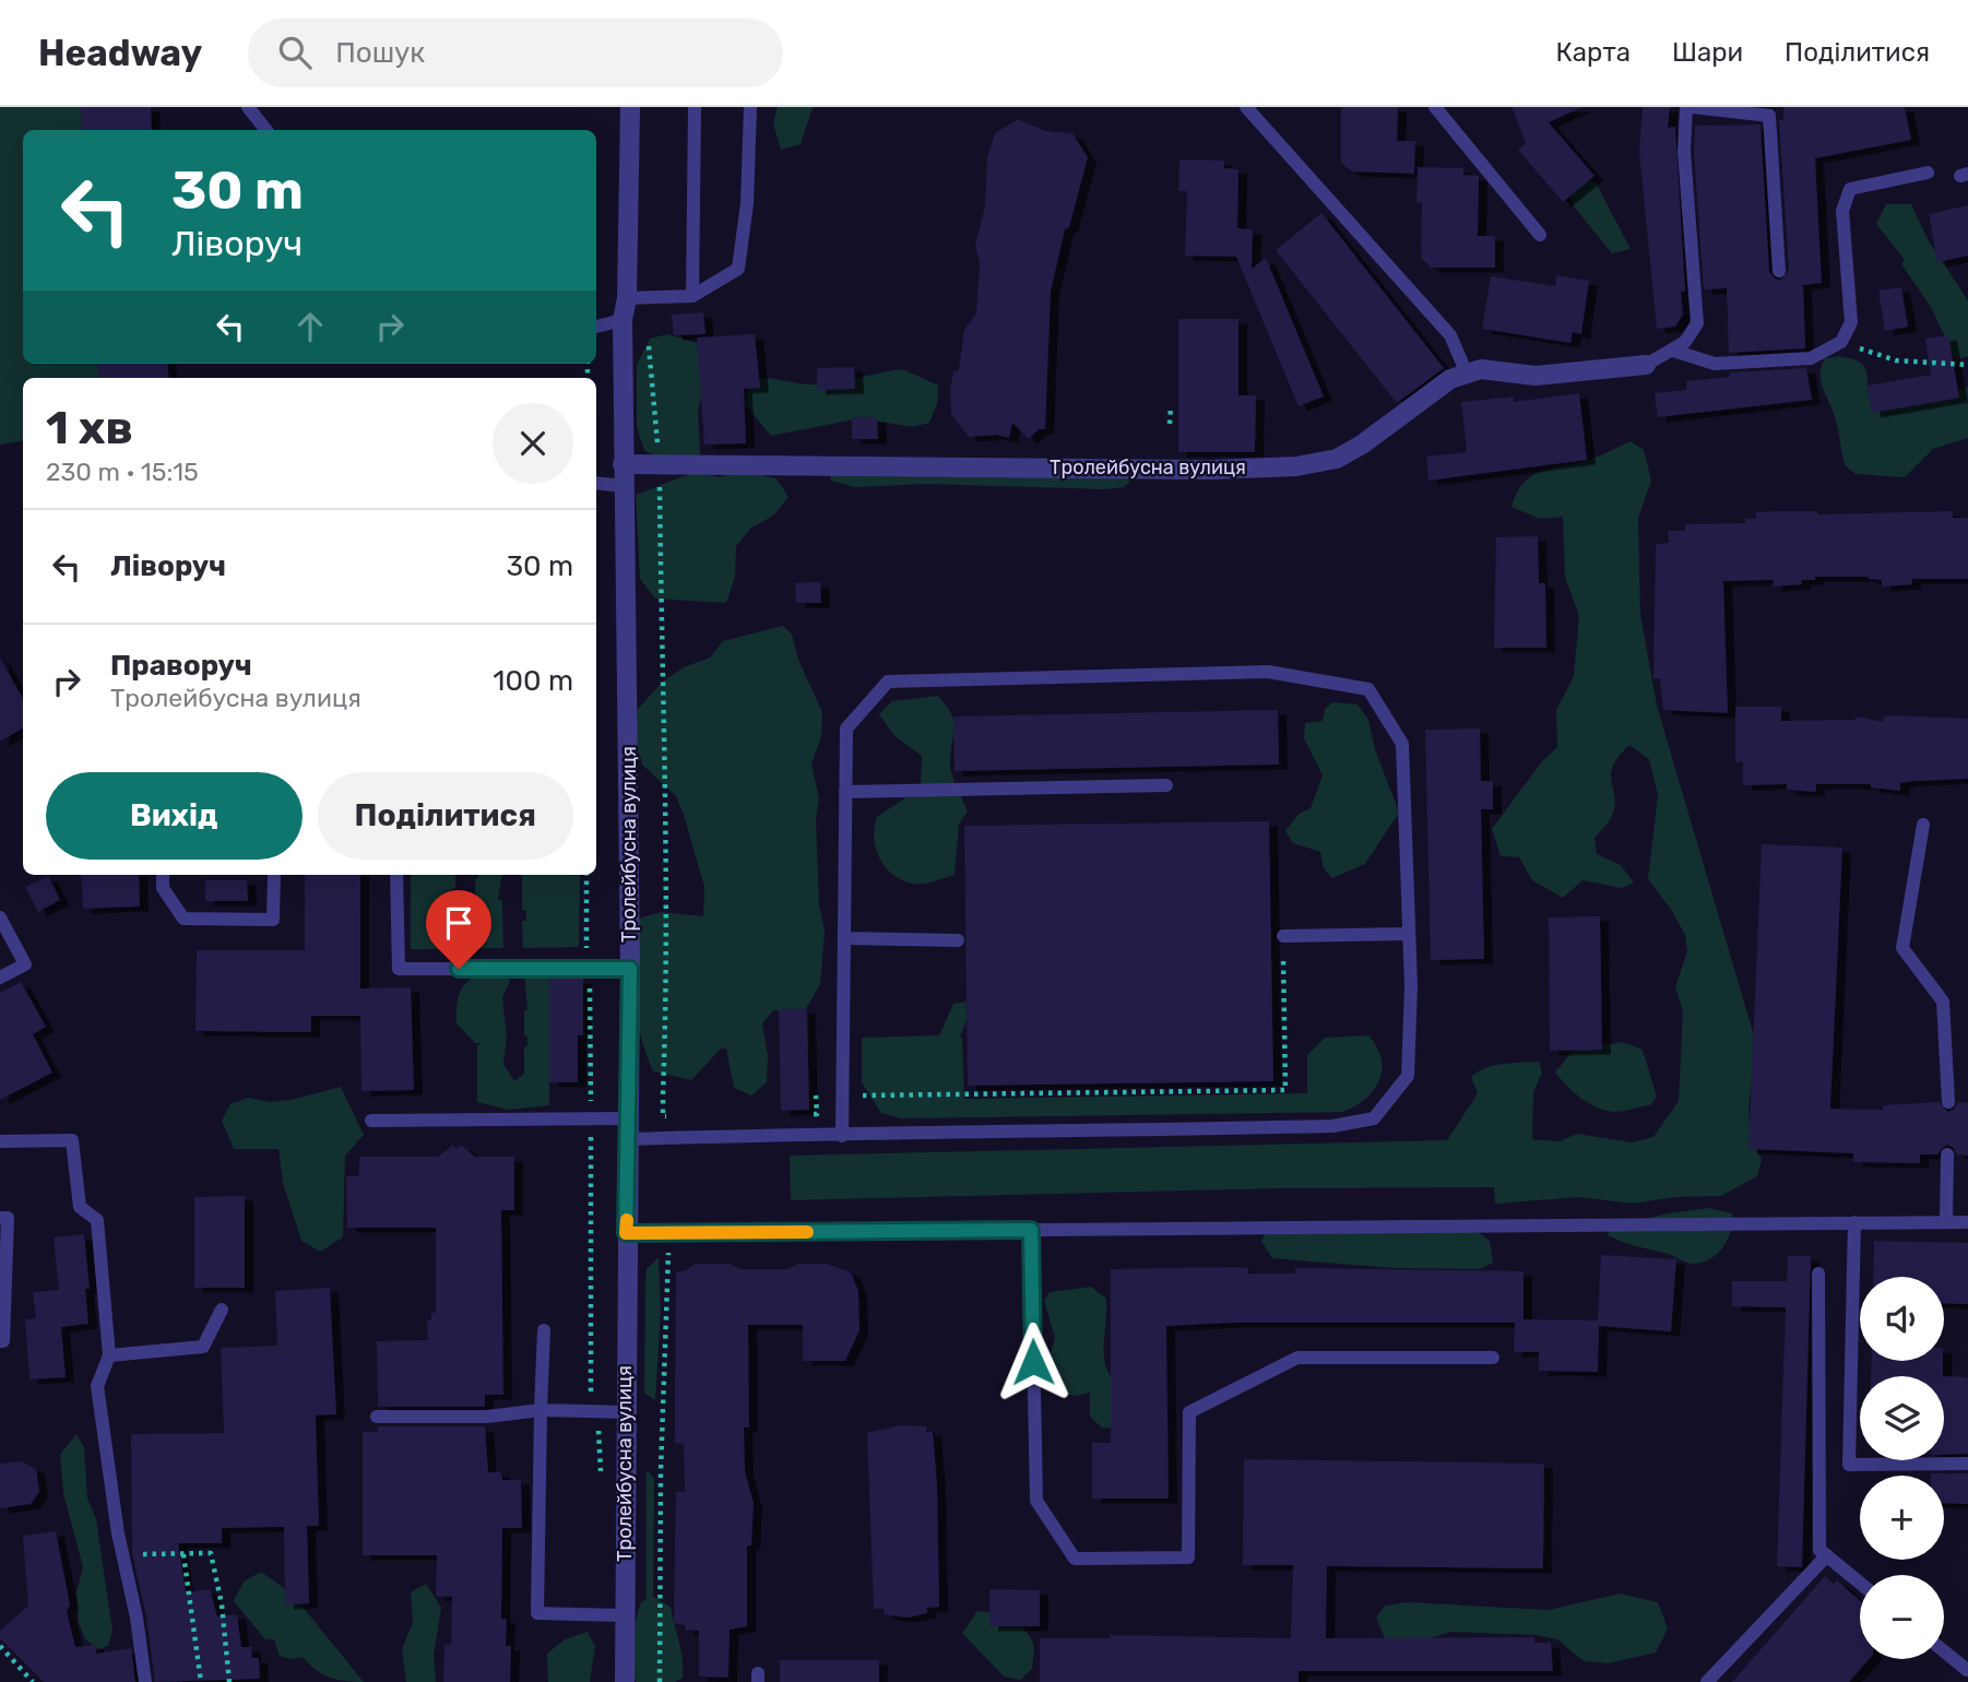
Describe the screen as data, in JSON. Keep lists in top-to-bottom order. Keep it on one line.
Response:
{"streets":{"street":["Тролейбусна вулиця"]},"page":{"header":"Headway","search":"Пошук","nav":["Карта","Шари","Поділитися"],"turn":["30 m","Ліворуч"],"heading":["1 хв","230 m · 15:15"],"list":[{"name":"Ліворуч","value":"30 m"},{"name":"Праворуч","note":"Тролейбусна вулиця","value":"100 m"}],"buttons":["Вихід","Поділитися"],"map_buttons":["+","−"]}}
